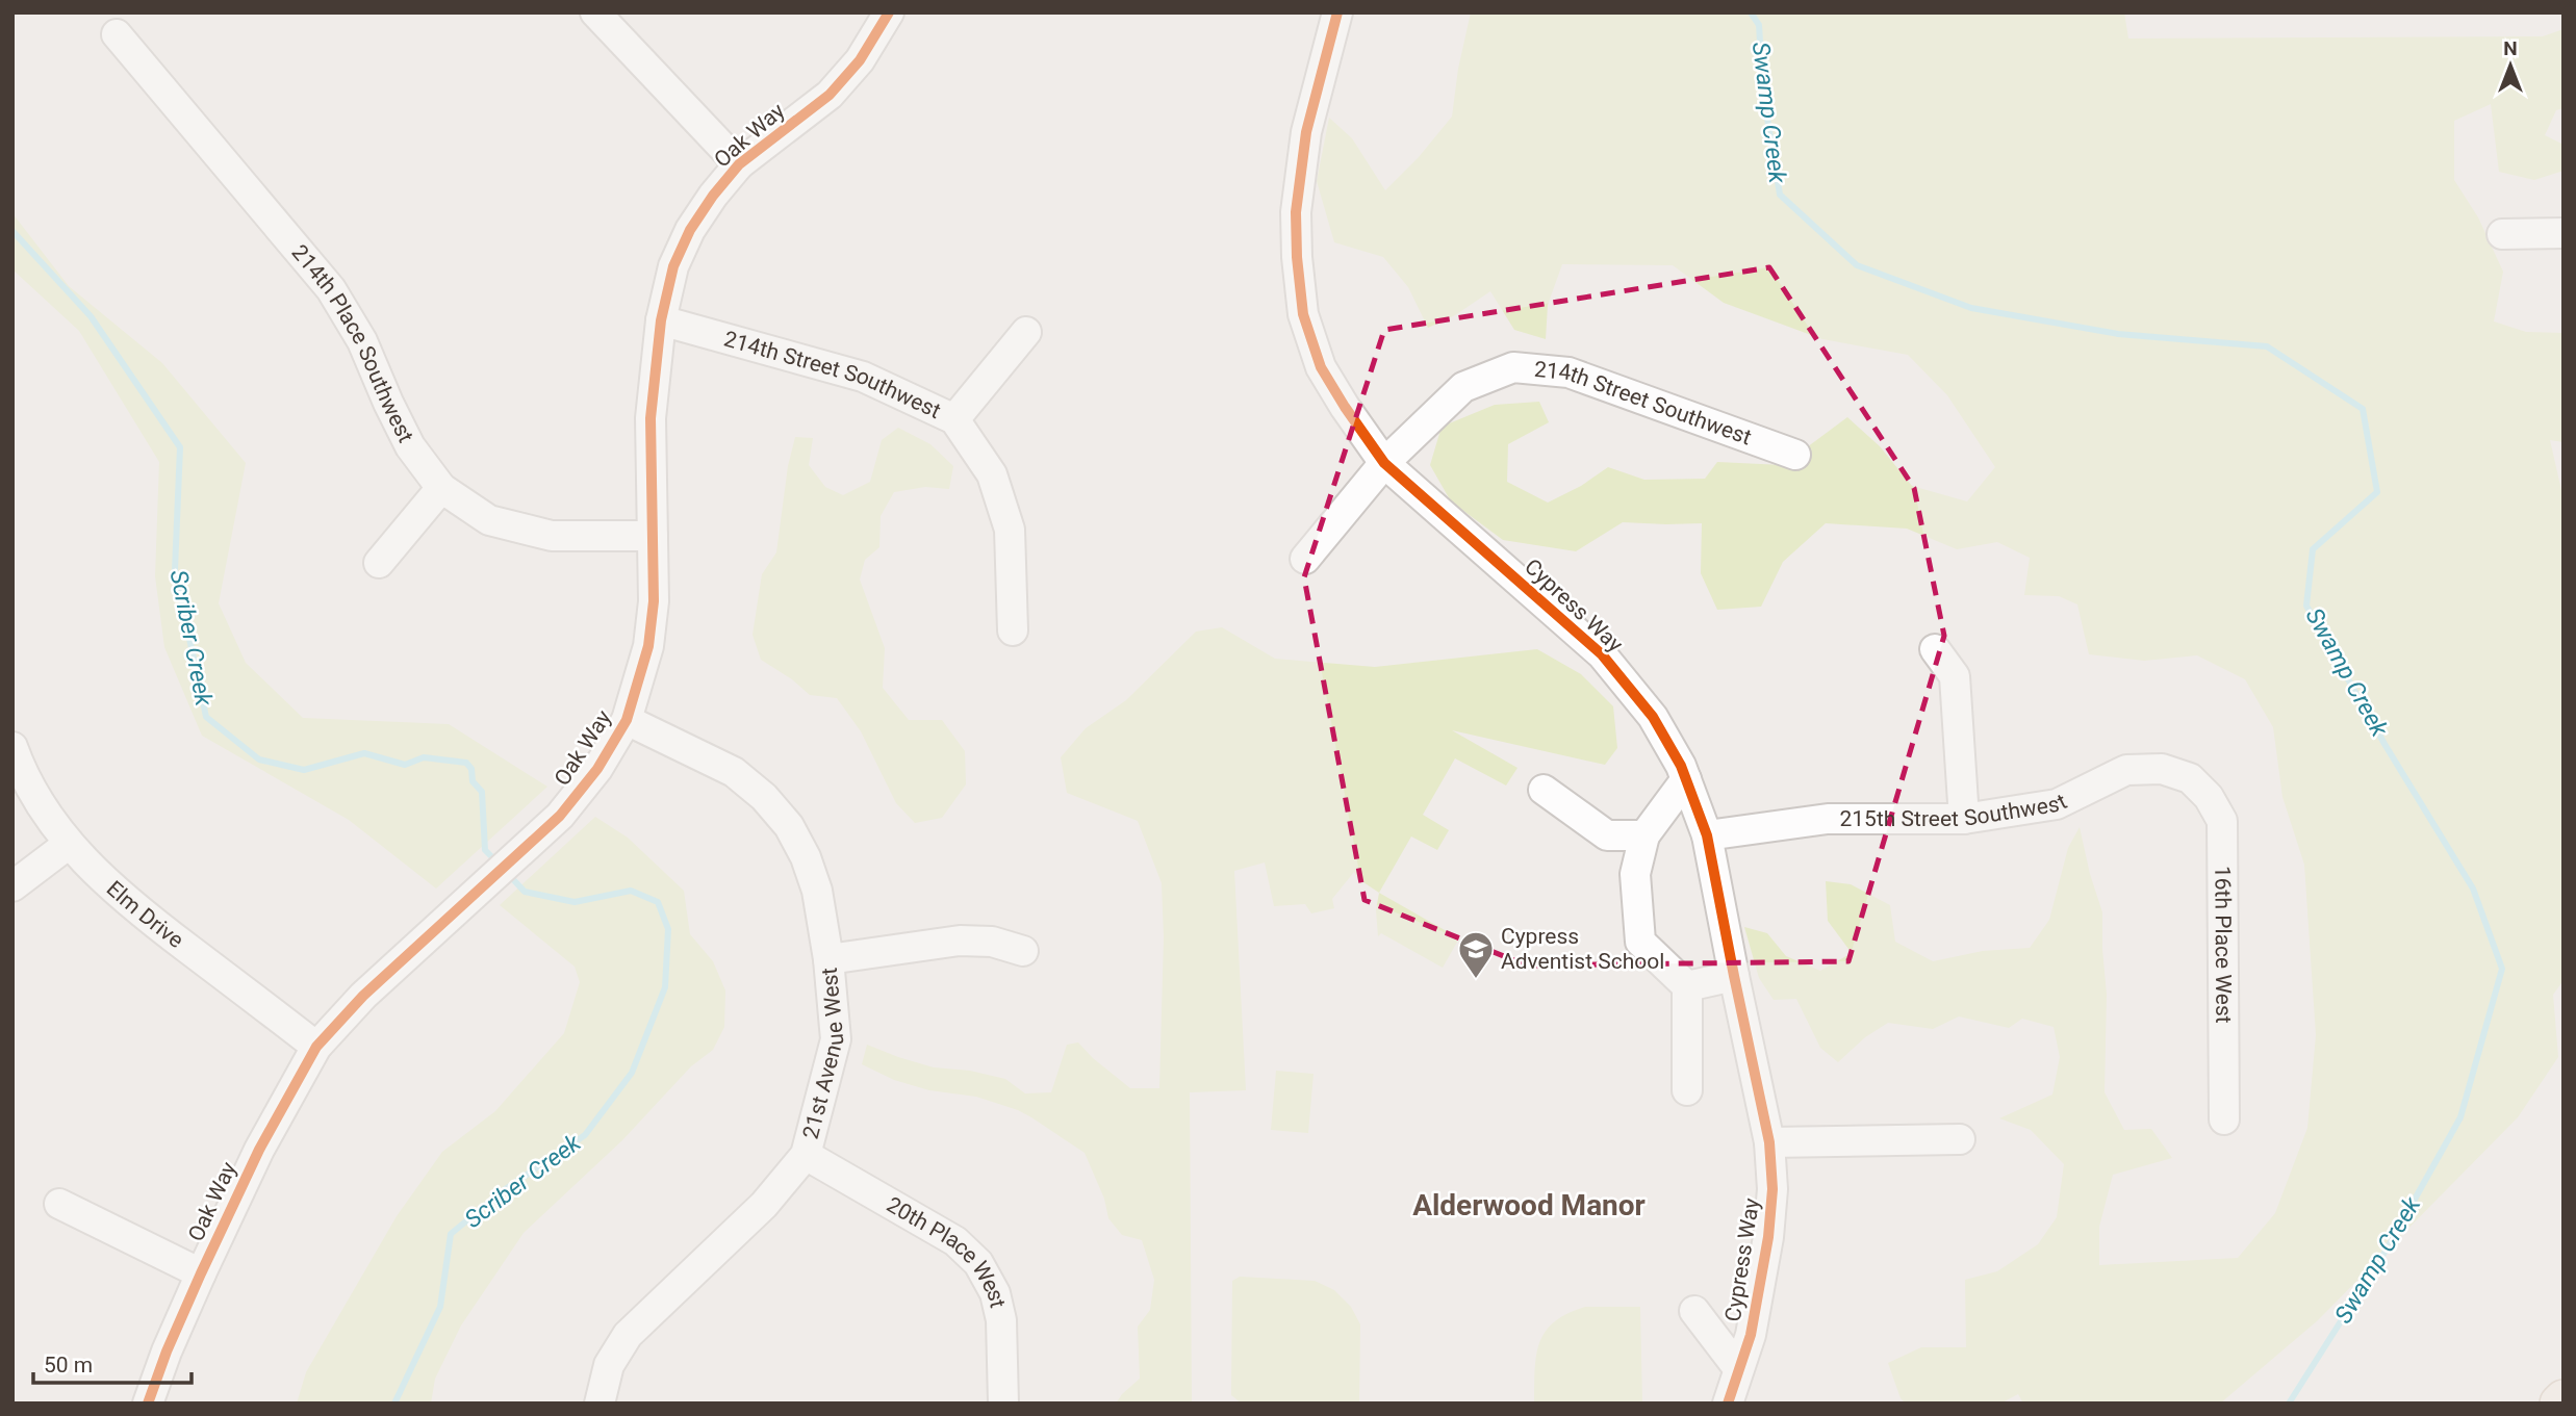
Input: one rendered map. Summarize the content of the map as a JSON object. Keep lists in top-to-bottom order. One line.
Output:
{"streets":{"street":["Oak Way","214th Place Southwest","214th Street Southwest","Cypress Way","215th Street Southwest","Elm Drive","16th Place West","21st Avenue West","20th Place West"]},"crossings":[["Oak Way","214th Place Southwest"],["Oak Way","214th Street Southwest"],["Oak Way","Elm Drive"],["Oak Way","21st Avenue West"],["214th Street Southwest","Cypress Way"],["Cypress Way","215th Street Southwest"],["215th Street Southwest","16th Place West"],["21st Avenue West","20th Place West"]],"districts":["Alderwood Manor"],"water":["Swamp Creek","Scriber Creek"],"places":{"school or university":["Cypress Adventist School"]},"scale_bar":"50 m","north":"top"}
